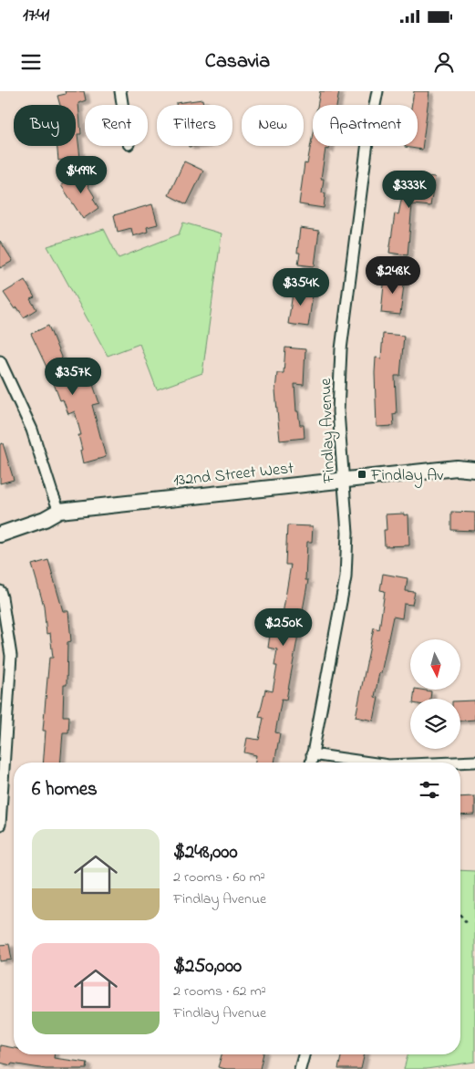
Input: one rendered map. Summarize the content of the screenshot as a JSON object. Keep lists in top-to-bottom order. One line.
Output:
{"streets":{"street":["Findlay Avenue","132nd Street West"]},"crossings":[["Findlay Avenue","132nd Street West"]],"places":{"transit":["Findlay Av"]},"north":"bottom","page":{"status":"17:41","header":"Casavia","chip":["Buy","Rent","Filters","New","Apartment"],"price":["$499K","$333K","$248K","$354K","$357K","$250K"],"heading":"6 homes","list":[{"name":"$248,000","note":"2 rooms · 60 m² · Findlay Avenue"},{"name":"$250,000","note":"2 rooms · 62 m² · Findlay Avenue"}]}}
